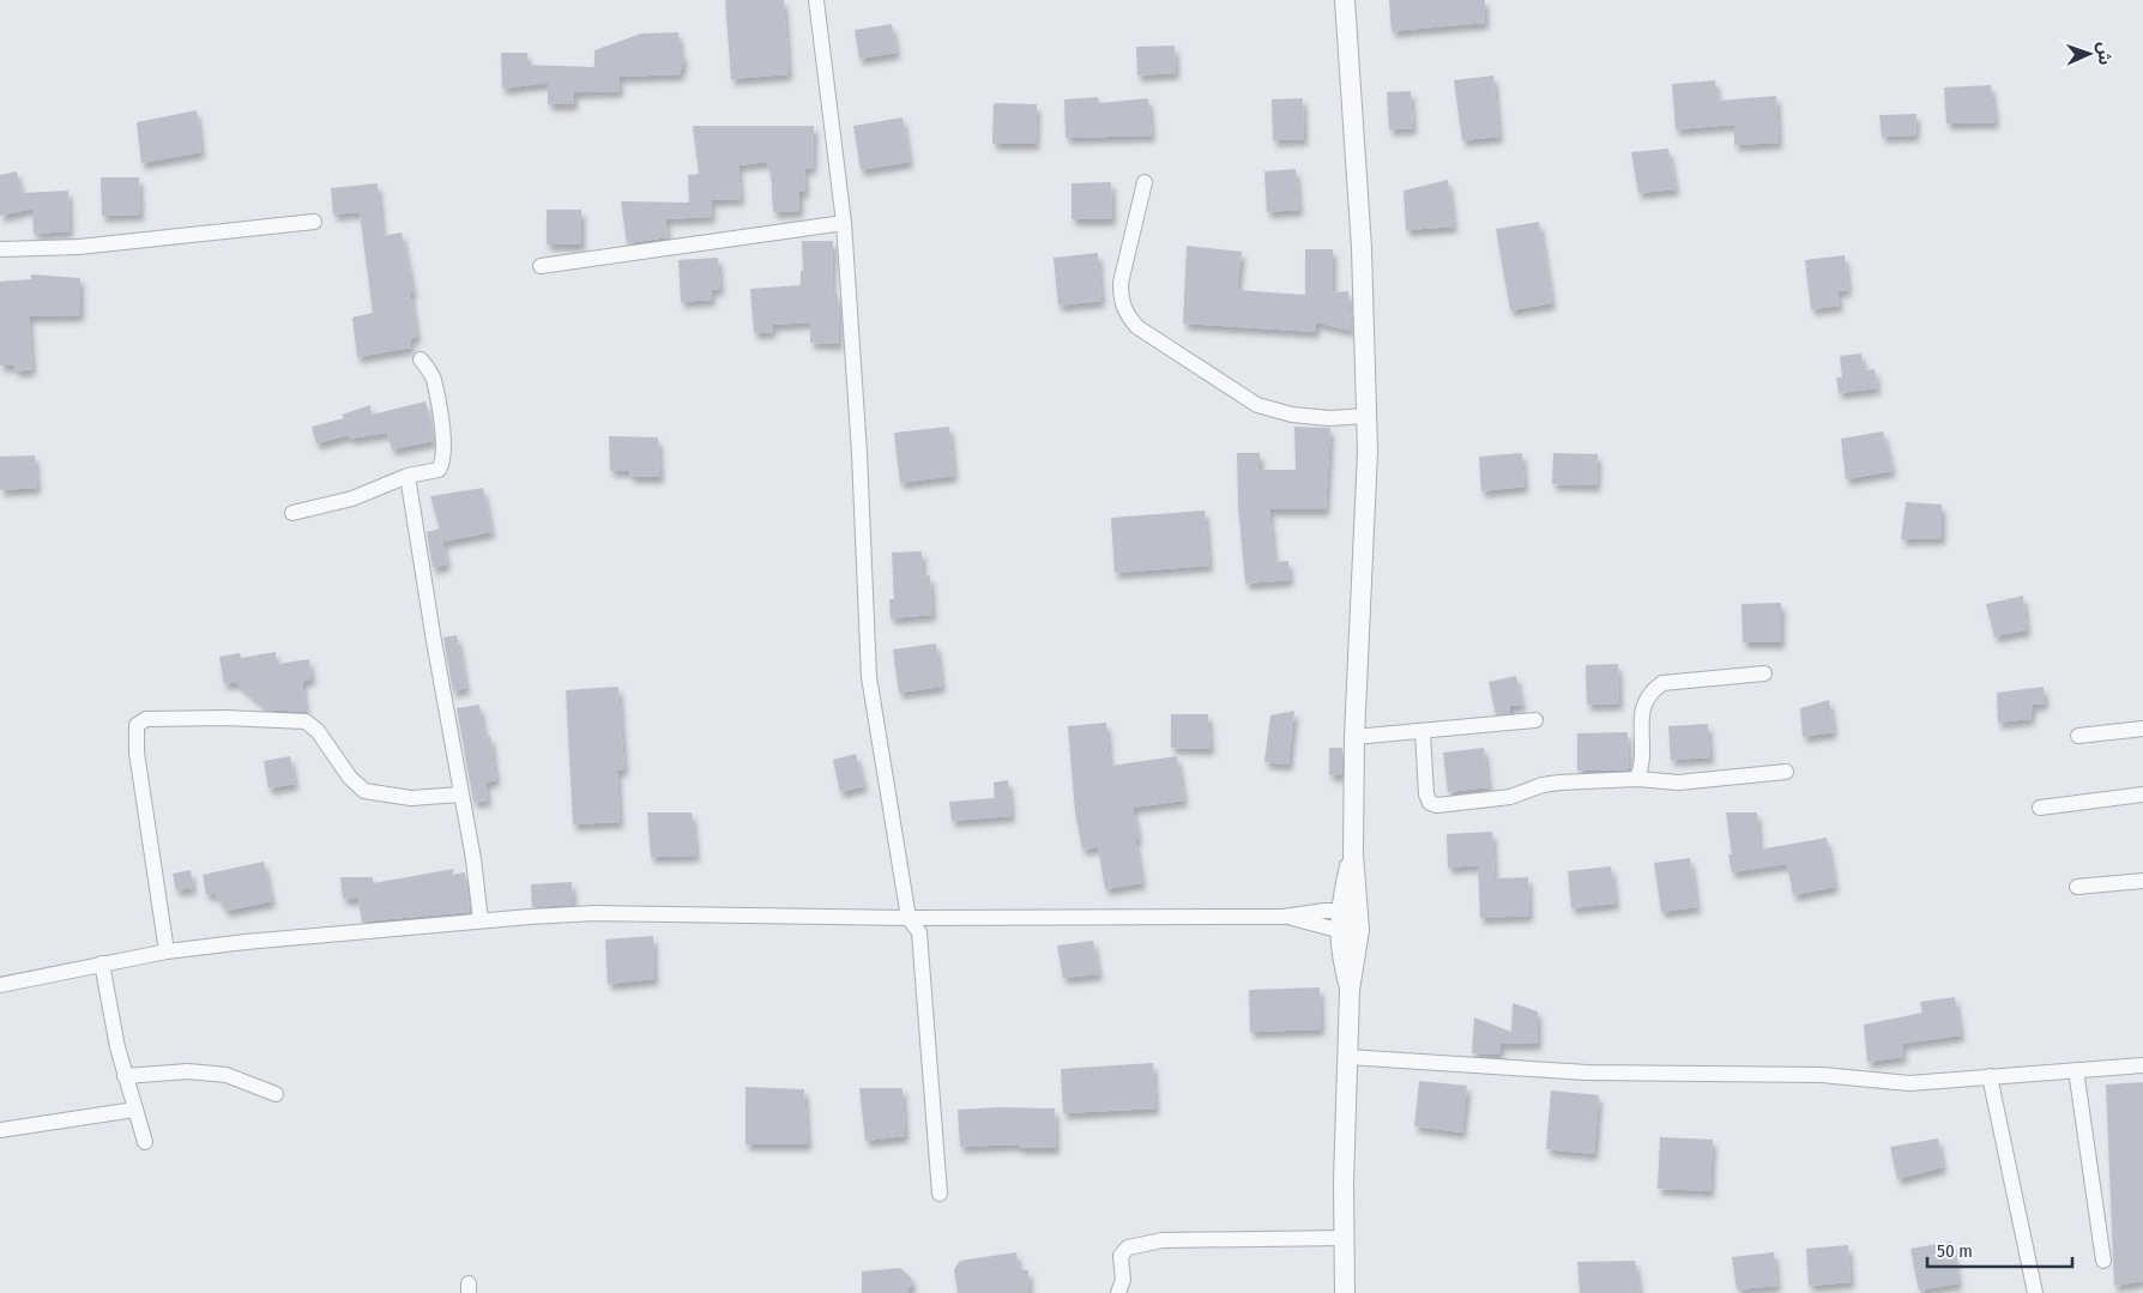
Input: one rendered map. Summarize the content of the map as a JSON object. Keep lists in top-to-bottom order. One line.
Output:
{"scale_bar":"50 m","north":"right"}
